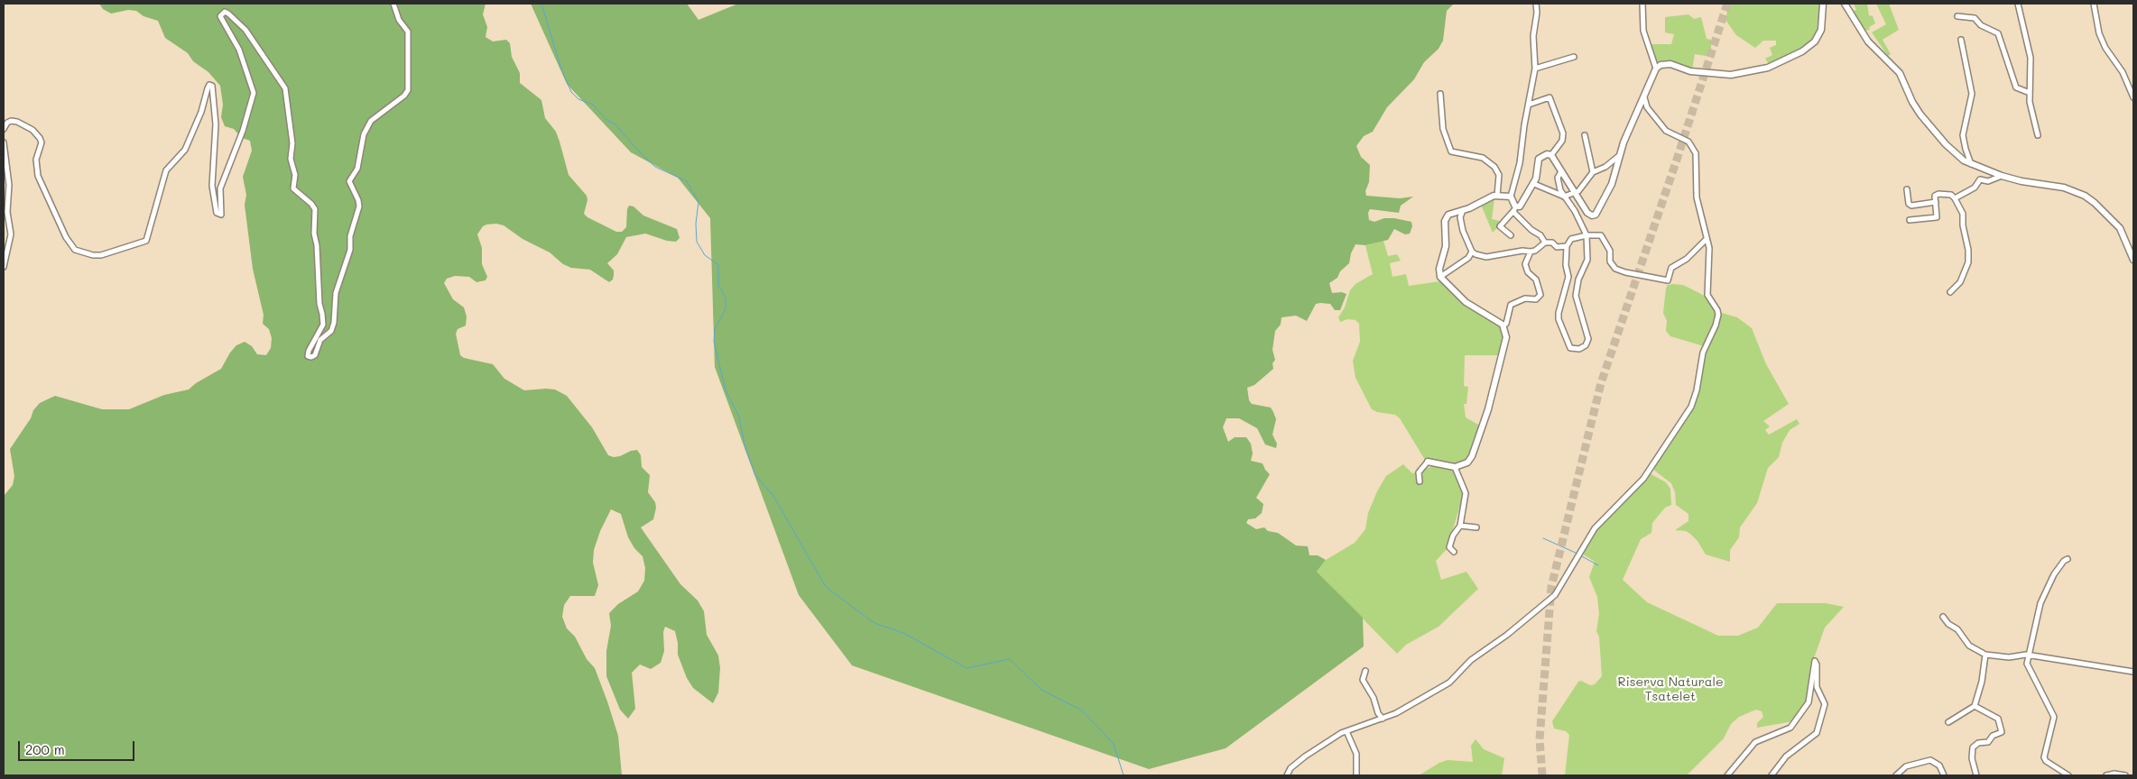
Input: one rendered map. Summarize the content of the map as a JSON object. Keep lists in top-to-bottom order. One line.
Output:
{"parks":["Riserva Naturale Tsatelet"],"scale_bar":"200 m"}
